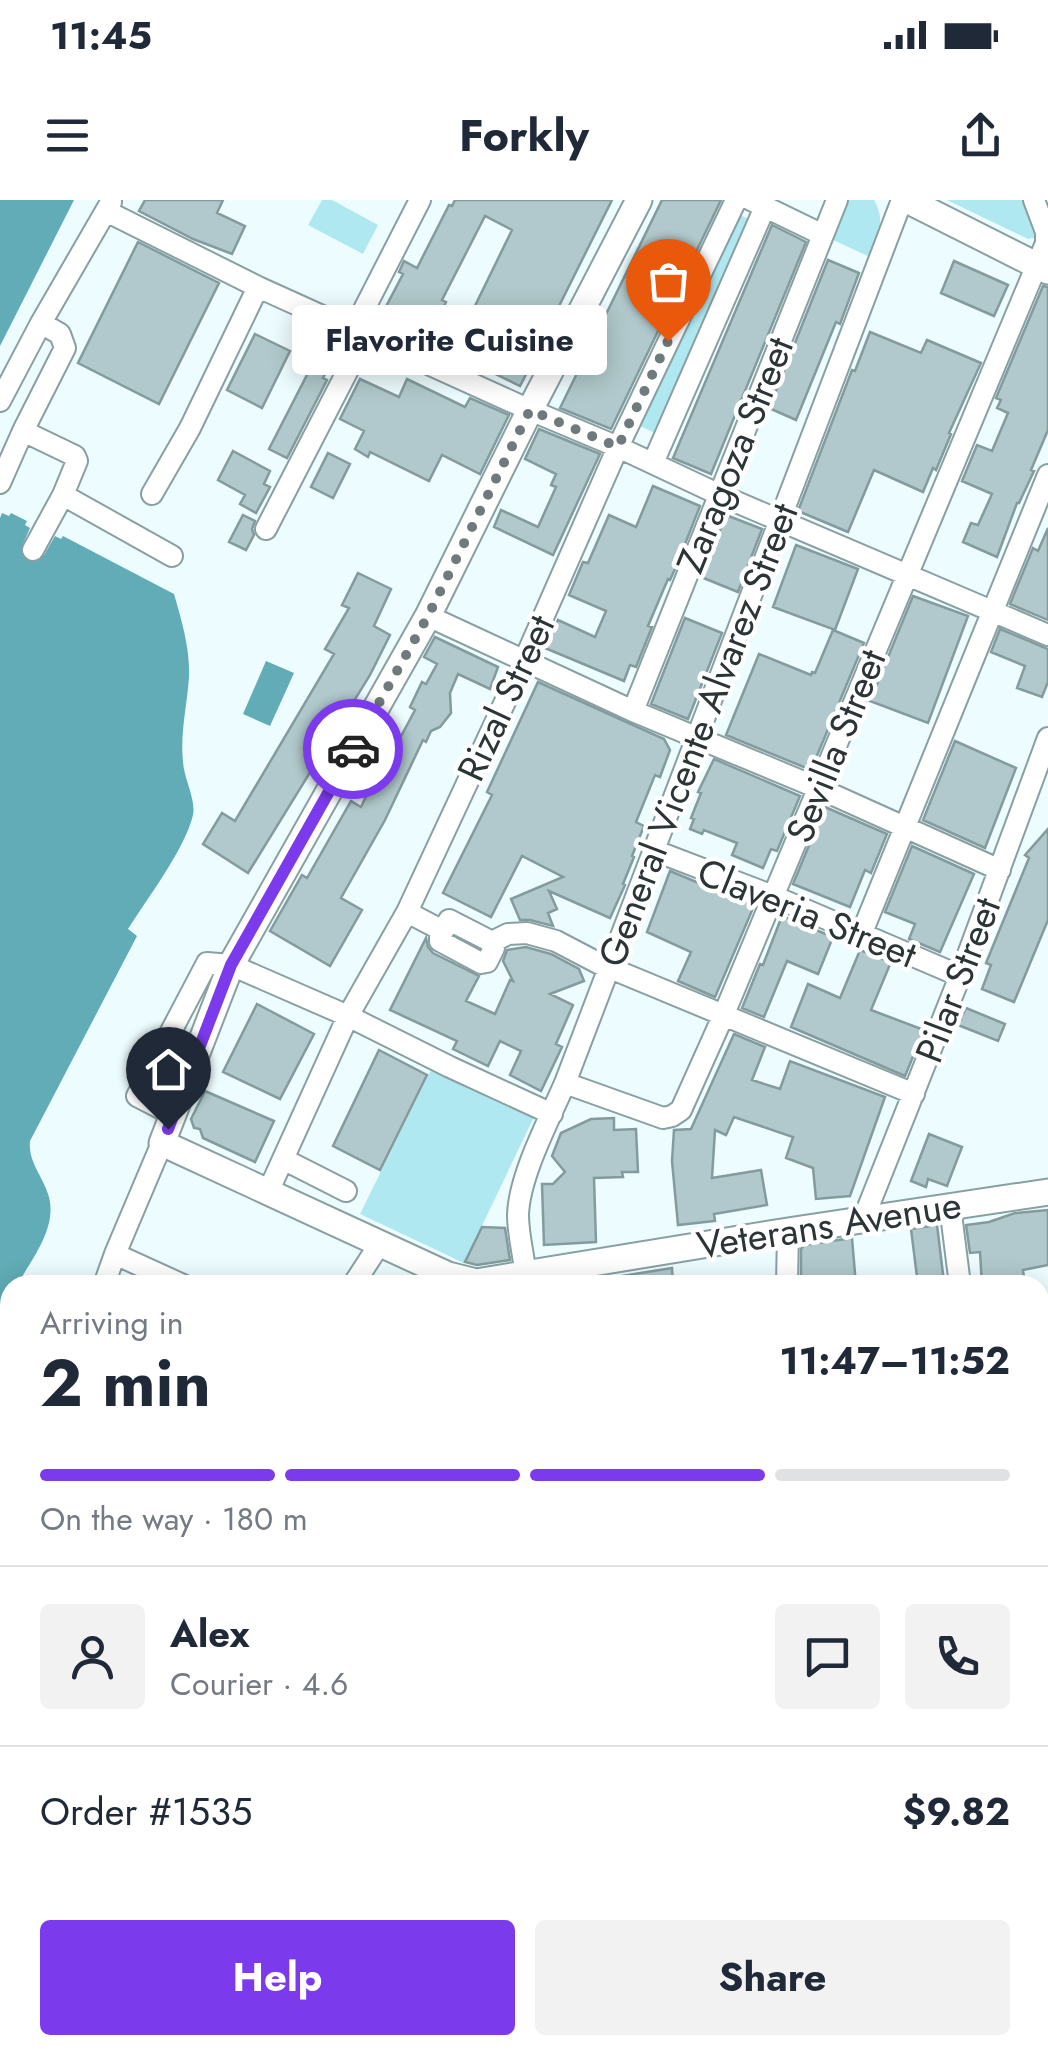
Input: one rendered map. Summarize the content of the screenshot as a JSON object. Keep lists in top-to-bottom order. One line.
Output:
{"streets":{"main road":["Veterans Avenue"],"street":["Zaragoza Street","Rizal Street","General Vicente Alvarez Street","Sevilla Street","Claveria Street","Pilar Street"]},"crossings":[["Rizal Street","Veterans Avenue"],["General Vicente Alvarez Street","Sevilla Street"],["General Vicente Alvarez Street","Claveria Street"],["Sevilla Street","Claveria Street"],["Claveria Street","Pilar Street"],["Pilar Street","Veterans Avenue"]],"places":["Flavorite Cuisine"],"page":{"status":"11:45","header":"Forkly","bubble":"Flavorite Cuisine","heading":["2 min","Arriving in","11:47–11:52"],"panel":["Alex","Courier · 4.6","Order #1535","$9.82"],"bar":"On the way · 180 m","buttons":["Help","Share"]}}
